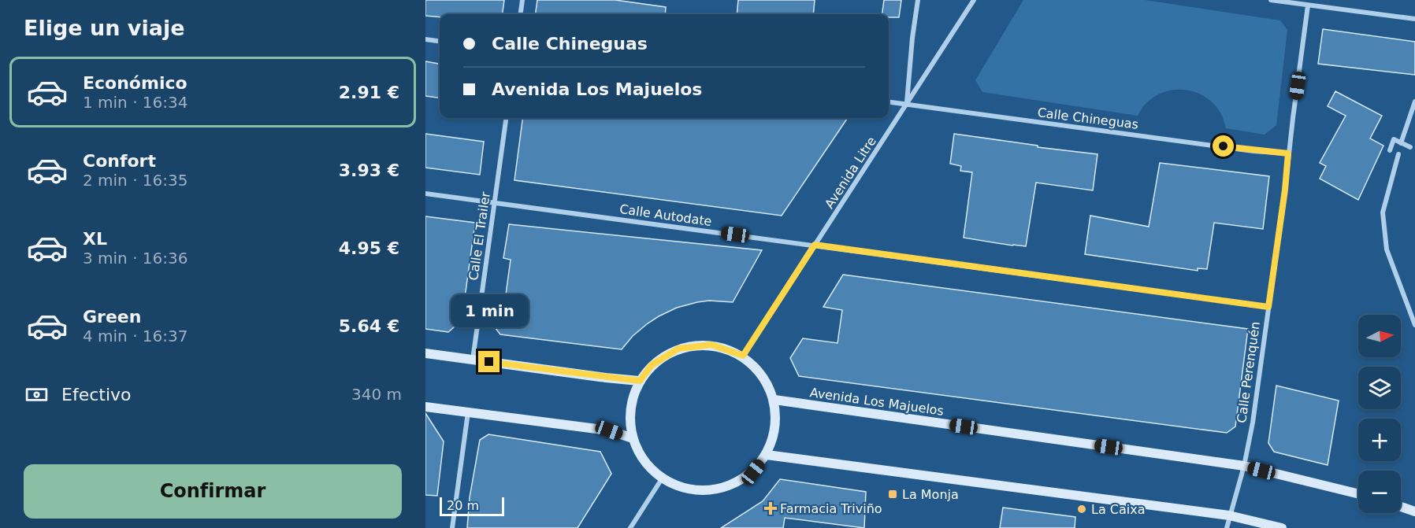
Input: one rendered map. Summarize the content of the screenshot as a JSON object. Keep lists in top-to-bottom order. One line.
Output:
{"streets":{"street":["Calle Chineguas","Avenida Litre","Calle Autodate","Calle El Trailer","Calle Perenquén","Avenida Los Majuelos"]},"crossings":[["Calle Chineguas","Avenida Litre"],["Calle Chineguas","Calle Perenquén"],["Avenida Litre","Calle Autodate"],["Avenida Litre","Avenida Los Majuelos"],["Calle Autodate","Calle El Trailer"],["Calle Autodate","Calle Perenquén"],["Calle Perenquén","Avenida Los Majuelos"]],"places":{"transit":["La Monja"],"health":["Farmacia Triviño"],"other":["La Caixa"]},"scale_bar":"20 m","north":"right","page":{"heading":"Elige un viaje","banner":["Calle Chineguas","Avenida Los Majuelos"],"list":[{"name":"Económico","note":"1 min · 16:34","value":"2.91 €"},{"name":"Confort","note":"2 min · 16:35","value":"3.93 €"},{"name":"XL","note":"3 min · 16:36","value":"4.95 €"},{"name":"Green","note":"4 min · 16:37","value":"5.64 €"}],"bubble":"1 min","map_buttons":["+","−"],"pay":["Efectivo","340 m"],"buttons":"Confirmar","scale":"20 m"}}
